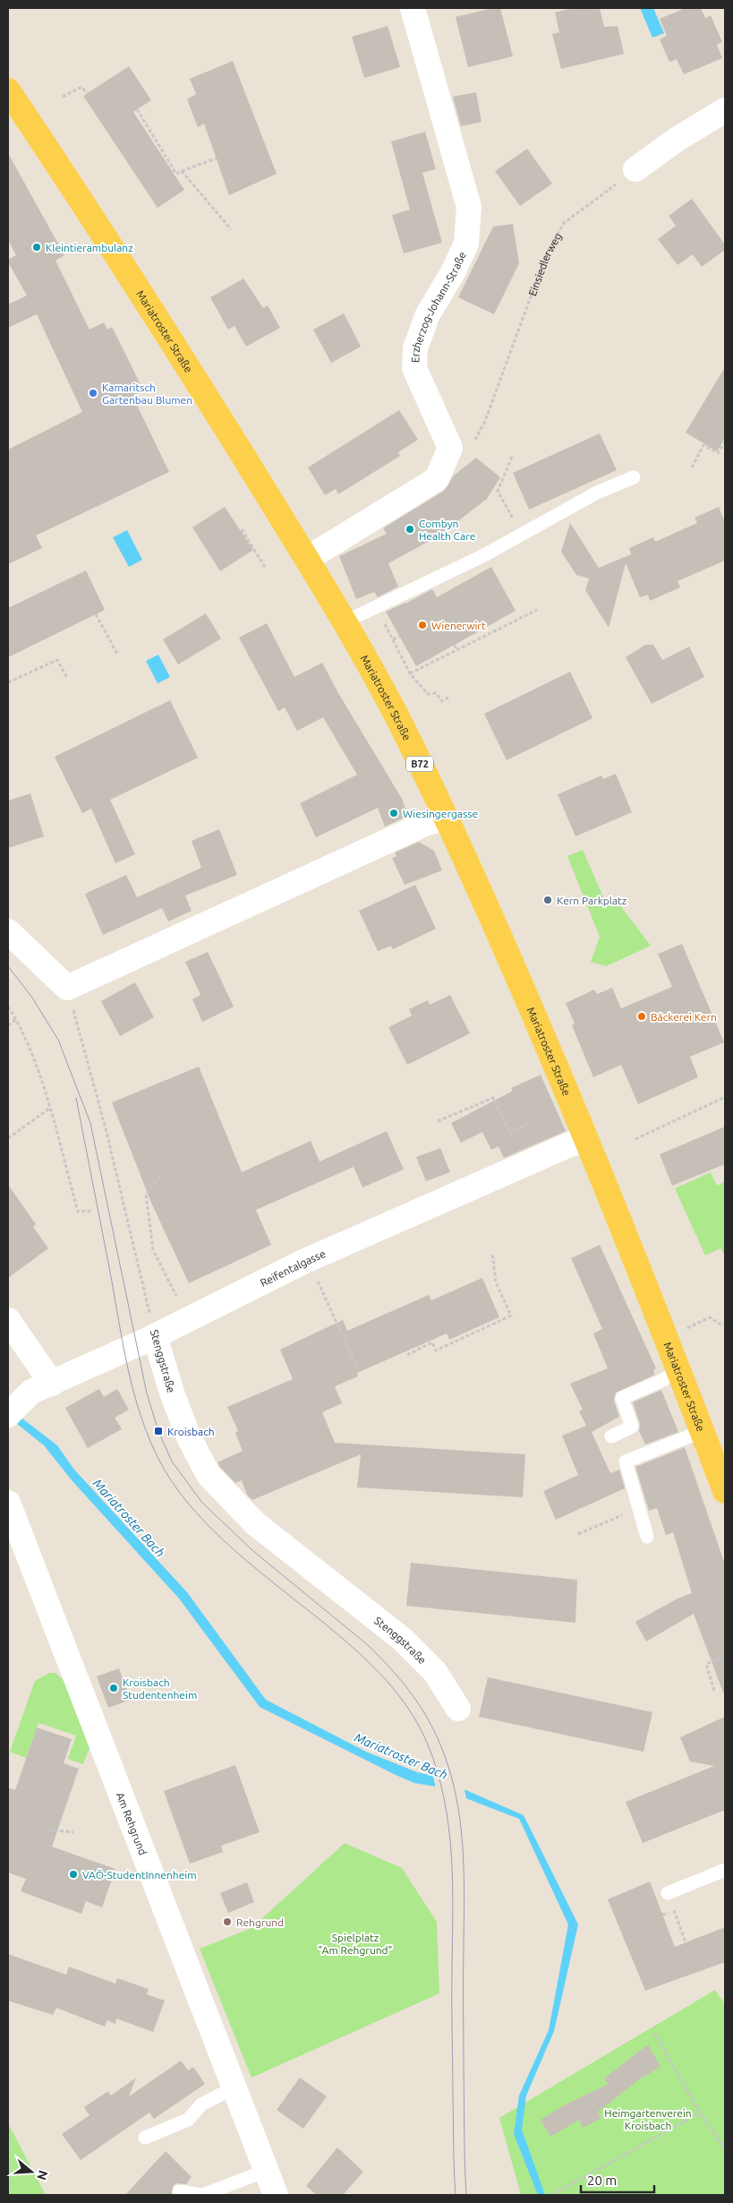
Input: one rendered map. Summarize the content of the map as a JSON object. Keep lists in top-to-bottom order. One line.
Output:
{"streets":{"main road":["Mariatroster Straße","B72"],"street":["Erzherzog-Johann-Straße","Reifentalgasse","Stenggstraße","Am Rehgrund"],"path":["Einsiedlerweg"]},"crossings":[["Erzherzog-Johann-Straße","Mariatroster Straße"],["Mariatroster Straße","Reifentalgasse"],["Reifentalgasse","Stenggstraße"]],"water":["Mariatroster Bach"],"parks":["Spielplatz \"Am Rehgrund\"","Heimgartenverein Kroisbach"],"places":{"other":["Kleintierambulanz","Kamaritsch Gartenbau Blumen","Combyn Health Care","Wienerwirt","Wiesingergasse","Kern Parkplatz","Bäckerei Kern","Kroisbach Studentenheim","VAÖ-StudentInnenheim","Rehgrund"],"transit":["Kroisbach"]},"scale_bar":"20 m","north":"right"}
